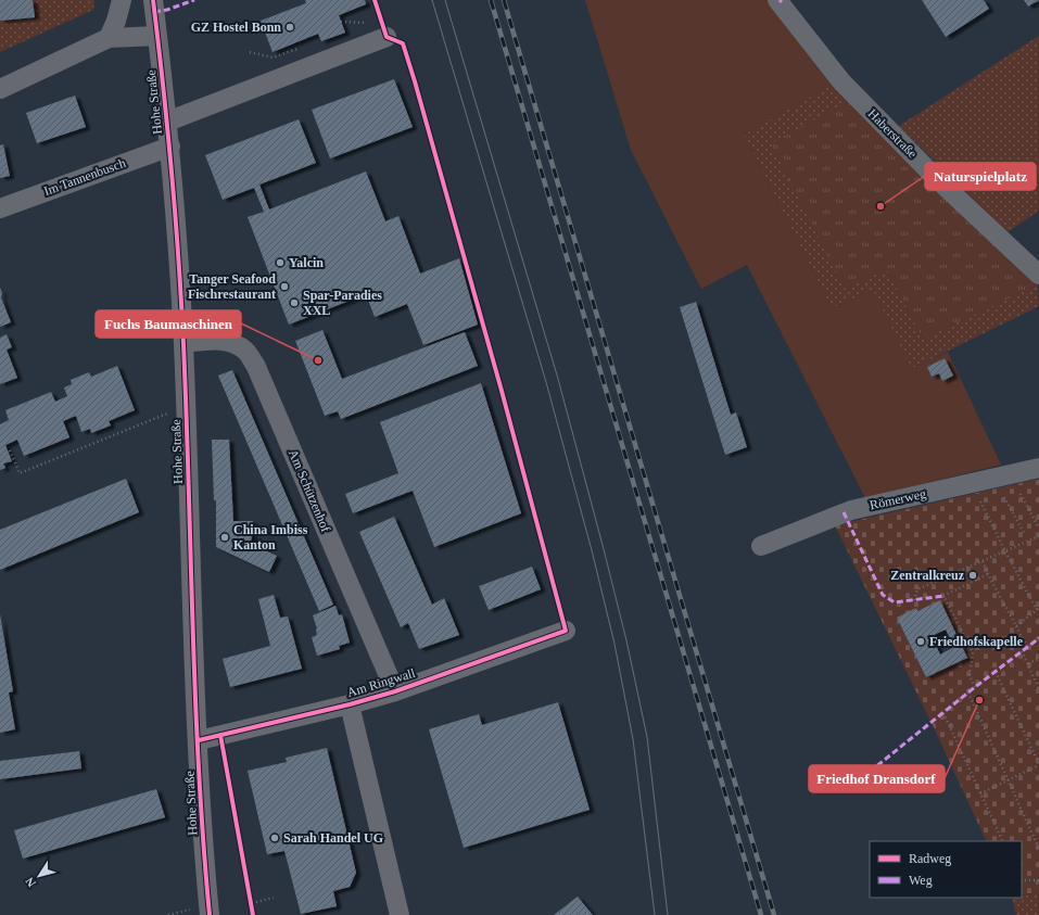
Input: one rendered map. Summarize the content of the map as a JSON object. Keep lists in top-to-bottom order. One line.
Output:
{"streets":{"street":["Hohe Straße","Haberstraße","Im Tannenbusch","Am Schützenhof","Römerweg","Am Ringwall"]},"crossings":[["Hohe Straße","Im Tannenbusch"],["Hohe Straße","Am Schützenhof"],["Hohe Straße","Am Ringwall"],["Am Schützenhof","Am Ringwall"]],"places":["GZ Hostel Bonn","Naturspielplatz","Yalcin","Tanger Seafood Fischrestaurant","Spar-Paradies XXL","Fuchs Baumaschinen","China Imbiss Kanton","Zentralkreuz","Friedhofskapelle","Friedhof Dransdorf","Sarah Handel UG"],"legend":["Radweg","Weg"],"north":"bottom left"}
